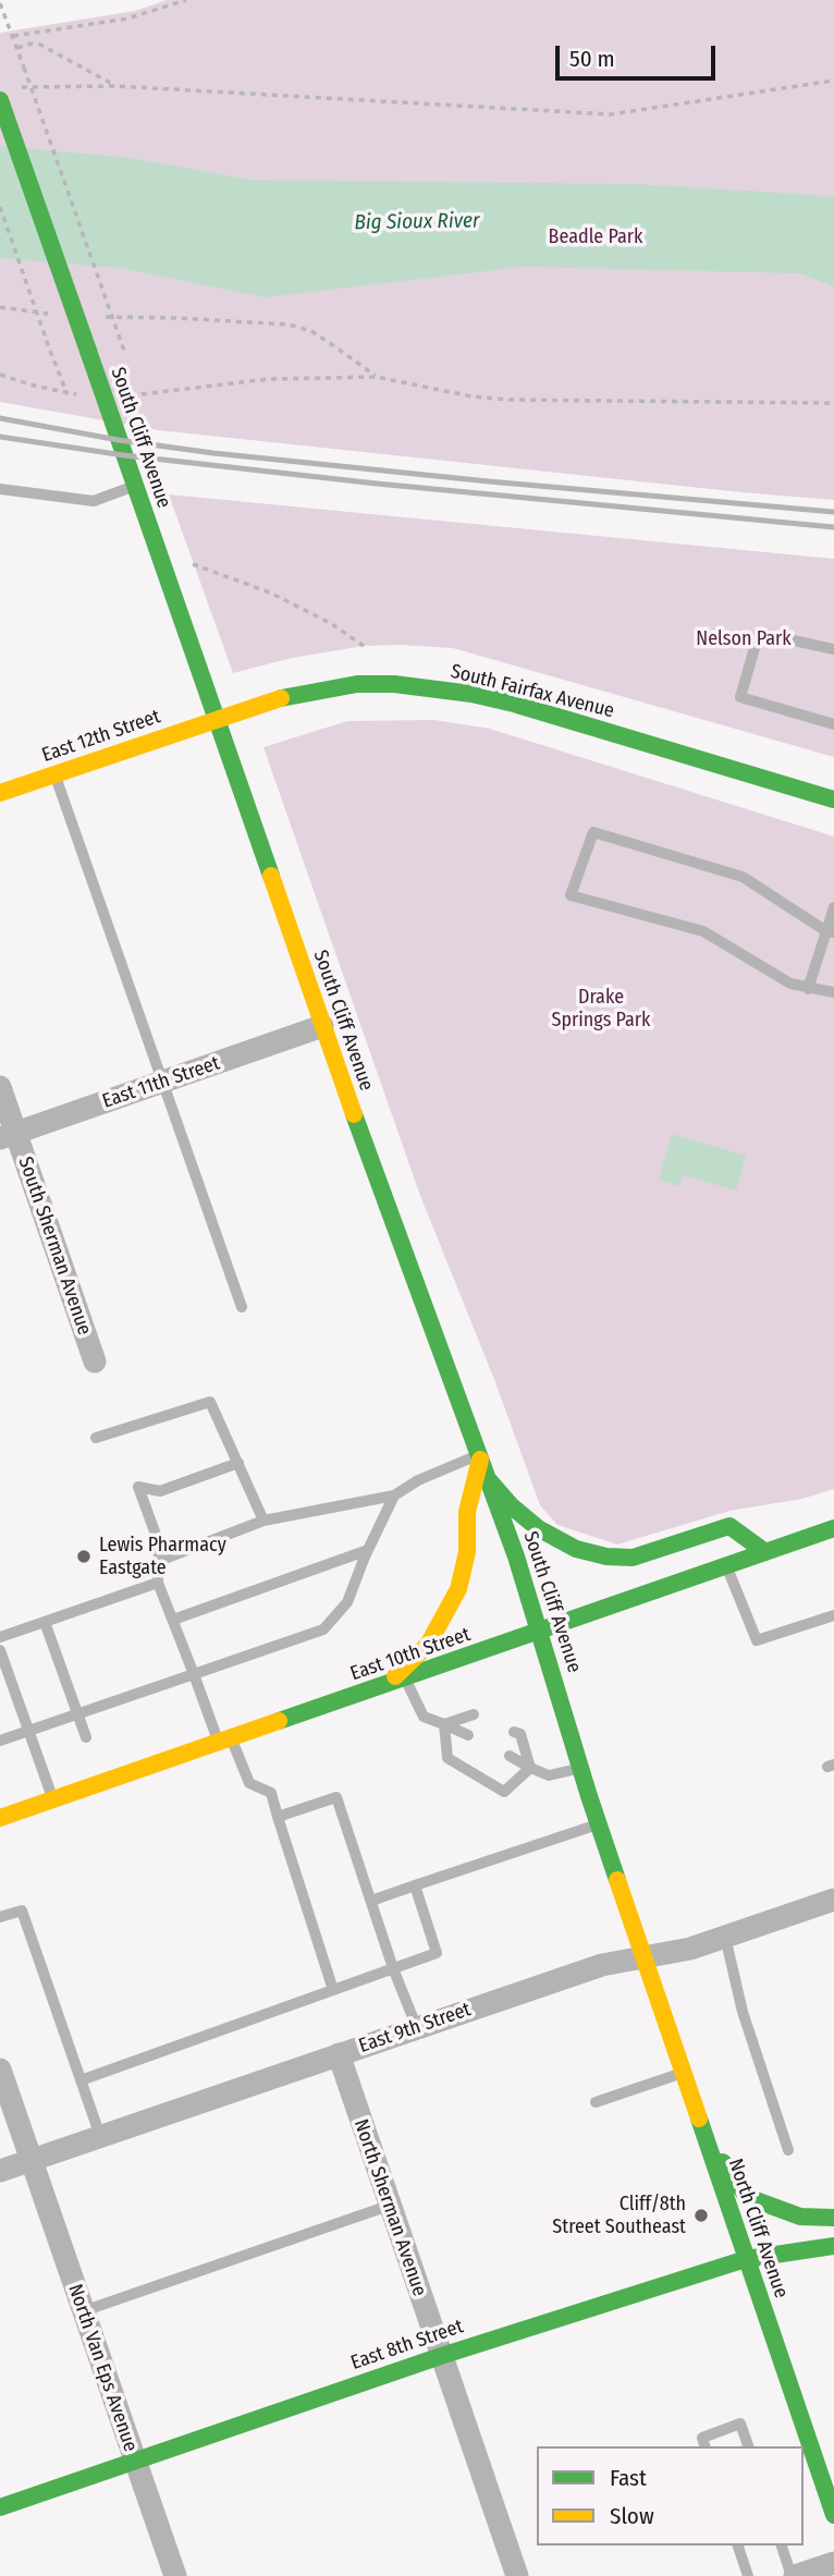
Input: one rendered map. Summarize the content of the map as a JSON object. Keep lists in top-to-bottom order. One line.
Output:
{"streets":{"main road":["South Cliff Avenue","South Fairfax Avenue","East 12th Street","East 10th Street","North Cliff Avenue","East 8th Street"],"street":["East 11th Street","South Sherman Avenue","East 9th Street","North Sherman Avenue","North Van Eps Avenue"]},"crossings":[["South Cliff Avenue","South Fairfax Avenue"],["South Cliff Avenue","East 12th Street"],["South Cliff Avenue","East 11th Street"],["South Cliff Avenue","East 10th Street"],["South Cliff Avenue","East 9th Street"],["South Cliff Avenue","North Cliff Avenue"],["South Fairfax Avenue","East 12th Street"],["East 11th Street","South Sherman Avenue"],["East 9th Street","North Sherman Avenue"],["East 9th Street","North Cliff Avenue"],["East 9th Street","North Van Eps Avenue"],["North Sherman Avenue","East 8th Street"],["North Cliff Avenue","East 8th Street"],["East 8th Street","North Van Eps Avenue"]],"water":["Big Sioux River"],"parks":["Beadle Park","Nelson Park","Drake Springs Park"],"places":["Lewis Pharmacy Eastgate","Cliff/8th Street Southeast"],"legend":["Fast","Slow"],"scale_bar":"50 m"}
